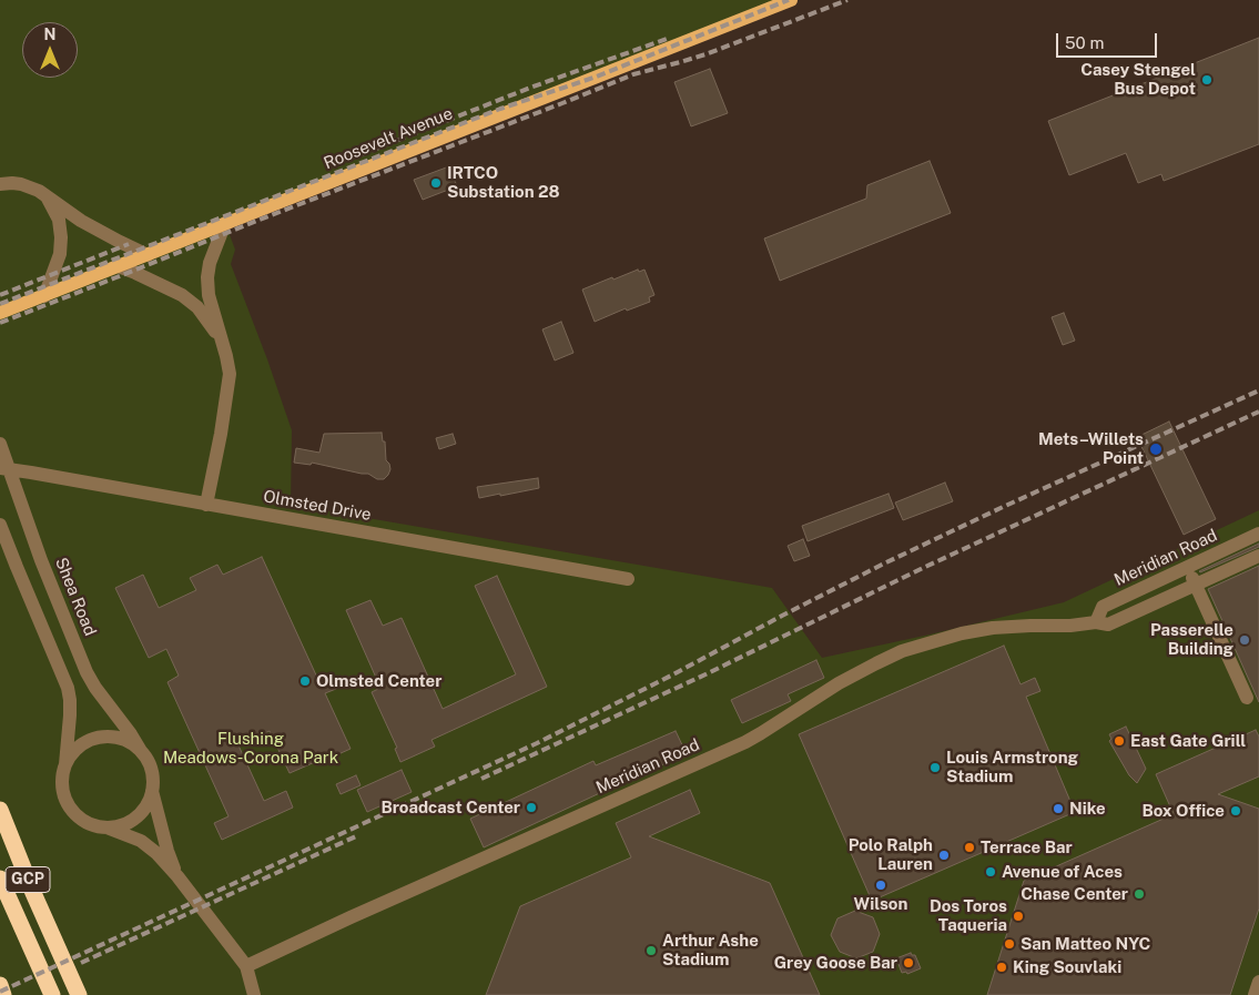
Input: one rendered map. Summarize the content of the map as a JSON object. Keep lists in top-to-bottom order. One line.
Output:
{"streets":{"highway":["GCP"],"main road":["Roosevelt Avenue"],"street":["Olmsted Drive","Meridian Road","Shea Road"]},"crossings":[["Olmsted Drive","Shea Road"]],"parks":["Flushing Meadows-Corona Park"],"places":["Casey Stengel Bus Depot","IRTCO Substation 28","Mets–Willets Point","Passerelle Building","Olmsted Center","East Gate Grill","Louis Armstrong Stadium","Broadcast Center","Nike","Box Office","Terrace Bar","Polo Ralph Lauren","Avenue of Aces","Wilson","Chase Center","Dos Toros Taqueria","San Matteo NYC","Arthur Ashe Stadium","Grey Goose Bar","King Souvlaki"],"scale_bar":"50 m","north":"top"}
